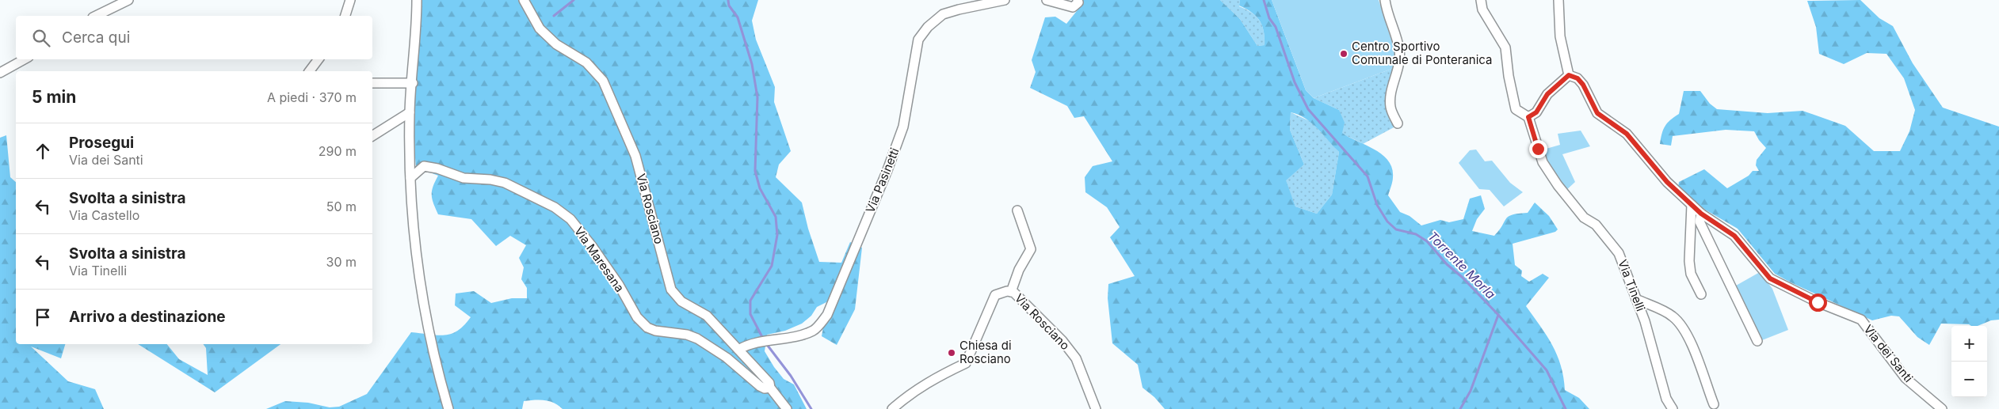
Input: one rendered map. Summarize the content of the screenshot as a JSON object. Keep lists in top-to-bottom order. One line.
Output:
{"streets":{"street":["Via Pasinetti","Via Rosciano","Via Maresana","Via Tinelli","Via dei Santi"]},"crossings":[["Via Pasinetti","Via Rosciano"],["Via Rosciano","Via Maresana"]],"water":["Torrente Morla"],"places":["Centro Sportivo Comunale di Ponteranica","Chiesa di Rosciano"],"page":{"search":"Cerca qui","heading":["5 min","A piedi · 370 m"],"list":[["Prosegui","Via dei Santi","290 m"],["Svolta a sinistra","Via Castello","50 m"],["Svolta a sinistra","Via Tinelli","30 m"],"Arrivo a destinazione"],"map_buttons":["+","−"]}}
